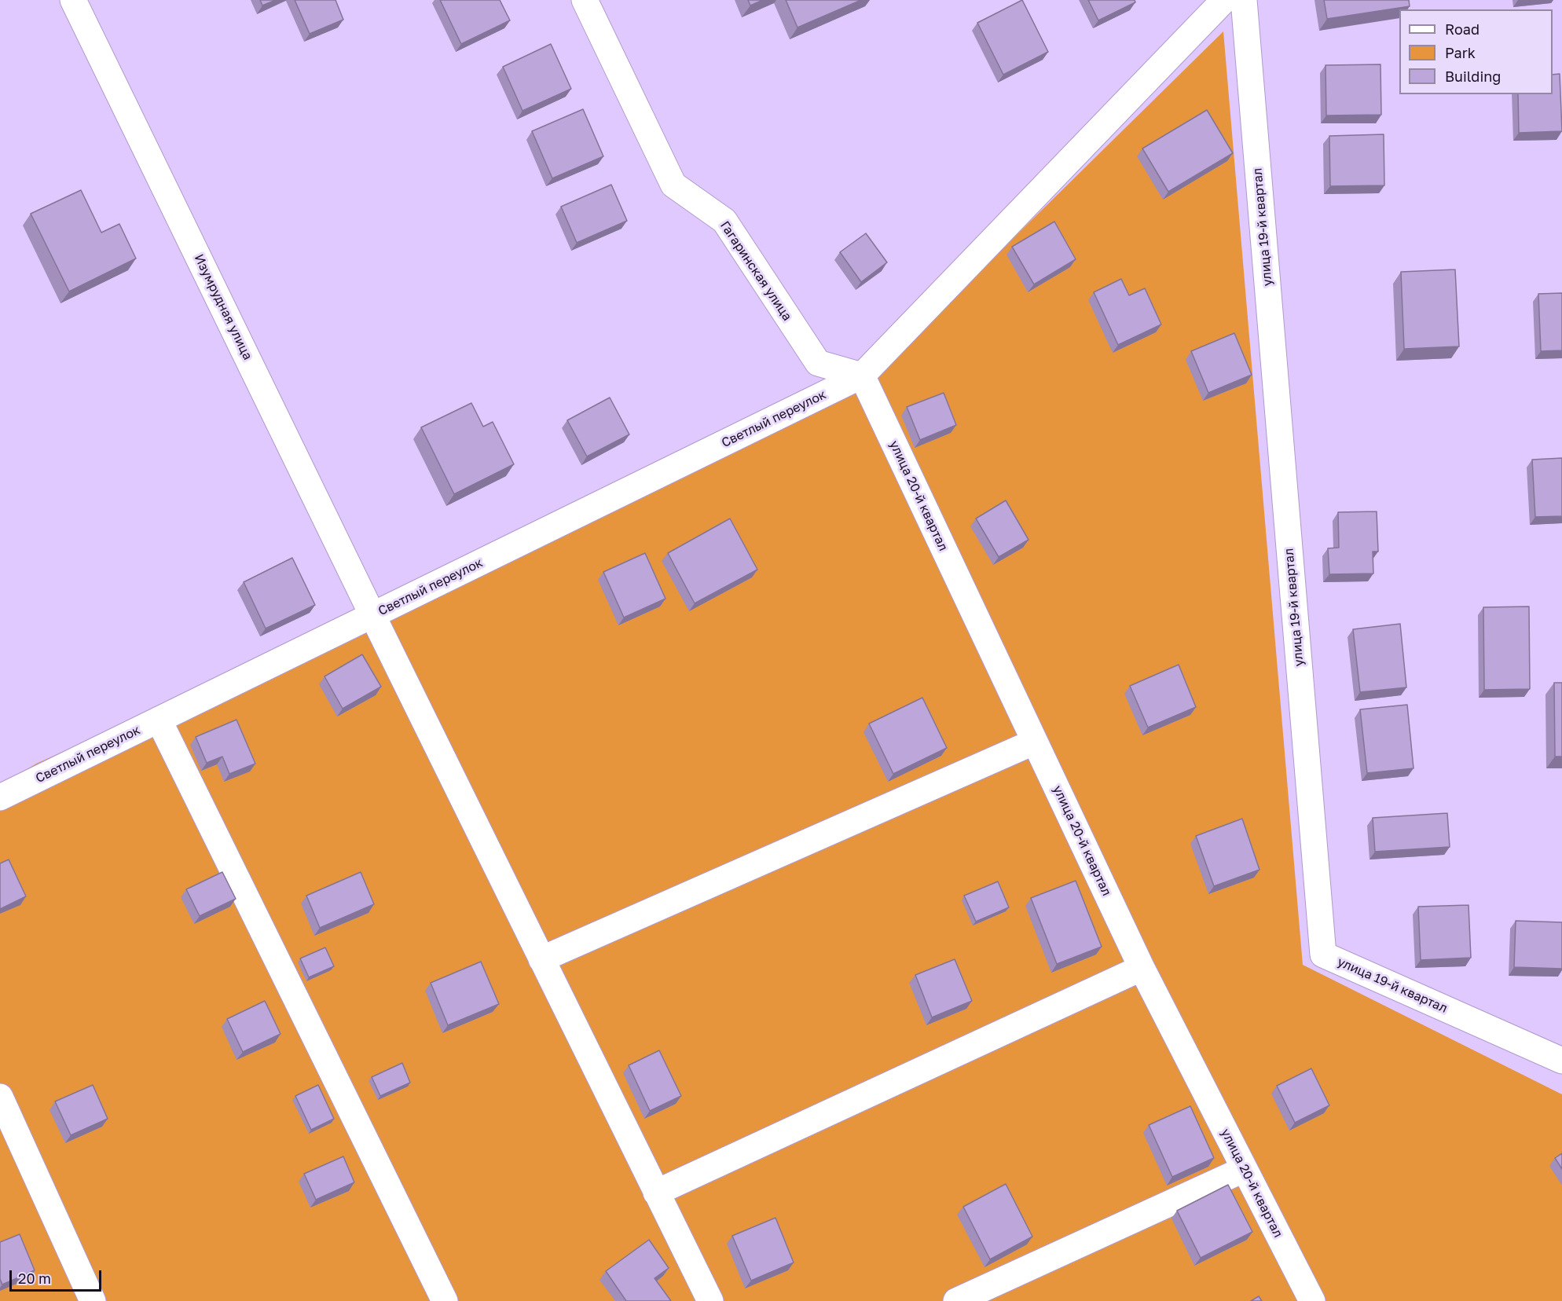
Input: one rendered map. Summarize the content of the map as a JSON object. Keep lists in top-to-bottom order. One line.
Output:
{"streets":{"street":["улица 19-й квартал","Гагаринская улица","Изумрудная улица","Светлый переулок","улица 20-й квартал"]},"crossings":[["Гагаринская улица","Светлый переулок"],["Гагаринская улица","улица 20-й квартал"],["Изумрудная улица","Светлый переулок"],["Светлый переулок","улица 20-й квартал"]],"legend":["Road","Park","Building"],"scale_bar":"20 m"}
